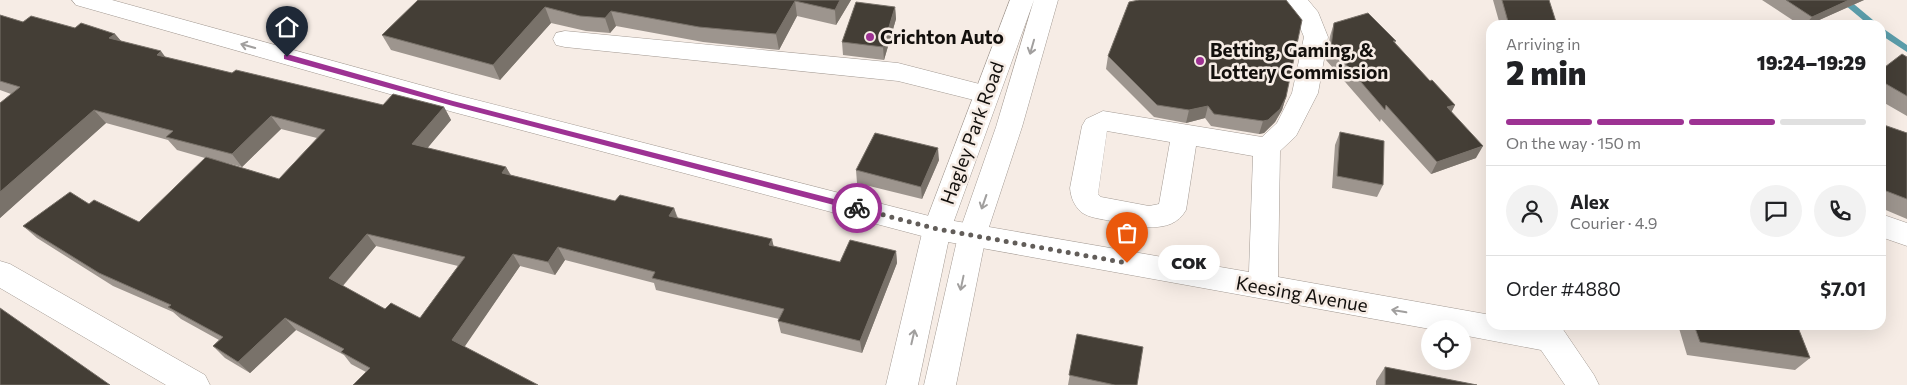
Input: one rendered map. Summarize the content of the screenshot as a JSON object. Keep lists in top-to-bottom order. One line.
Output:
{"streets":{"street":["Hagley Park Road","Keesing Avenue"]},"crossings":[["Hagley Park Road","Keesing Avenue"]],"places":["Crichton Auto","Betting, Gaming, & Lottery Commission","COK"],"page":{"heading":["2 min","Arriving in","19:24–19:29"],"panel":["Alex","Courier · 4.9","Order #4880","$7.01"],"bar":"On the way · 150 m","bubble":"COK"}}
